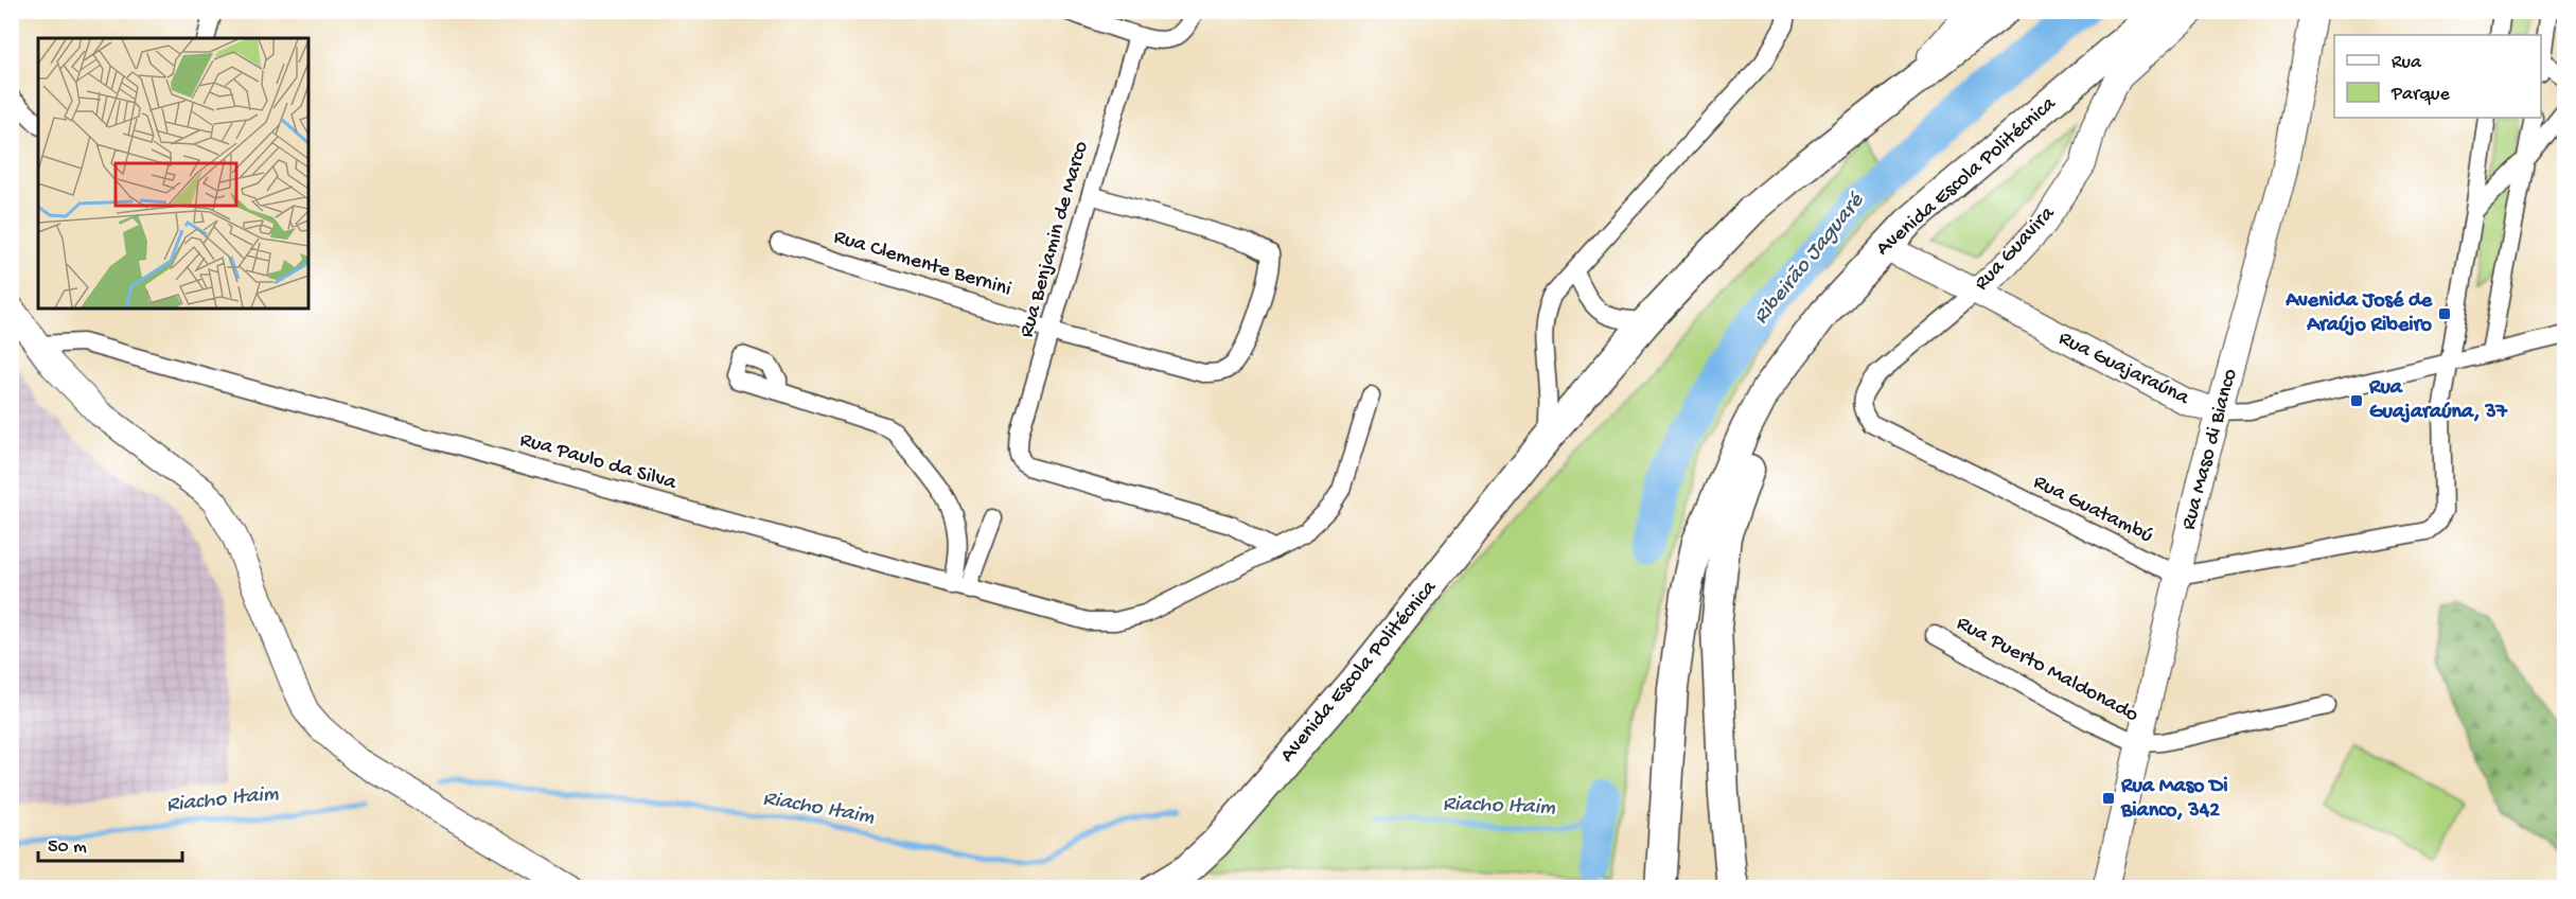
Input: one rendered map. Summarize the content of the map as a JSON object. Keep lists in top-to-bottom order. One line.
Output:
{"streets":{"highway":["Avenida Escola Politécnica"],"main road":["Rua Guavira","Rua Guajaraúna","Rua Maso di Bianco"],"street":["Rua Benjamin de Marco","Rua Clemente Bernini","Rua Paulo da Silva","Rua Guatambú","Rua Puerto Maldonado"]},"crossings":[["Avenida Escola Politécnica","Rua Guajaraúna"],["Rua Benjamin de Marco","Rua Clemente Bernini"],["Rua Benjamin de Marco","Rua Paulo da Silva"],["Rua Guavira","Rua Guajaraúna"],["Rua Guavira","Rua Guatambú"],["Rua Guajaraúna","Rua Maso di Bianco"],["Rua Maso di Bianco","Rua Guatambú"],["Rua Maso di Bianco","Rua Puerto Maldonado"]],"water":["Ribeirão Jaguaré","Riacho Itaim"],"places":{"transit":["Avenida José de Araújo Ribeiro","Rua Guajaraúna, 37","Rua Maso Di Bianco, 342"]},"legend":["Rua","Parque"],"scale_bar":"50 m"}
